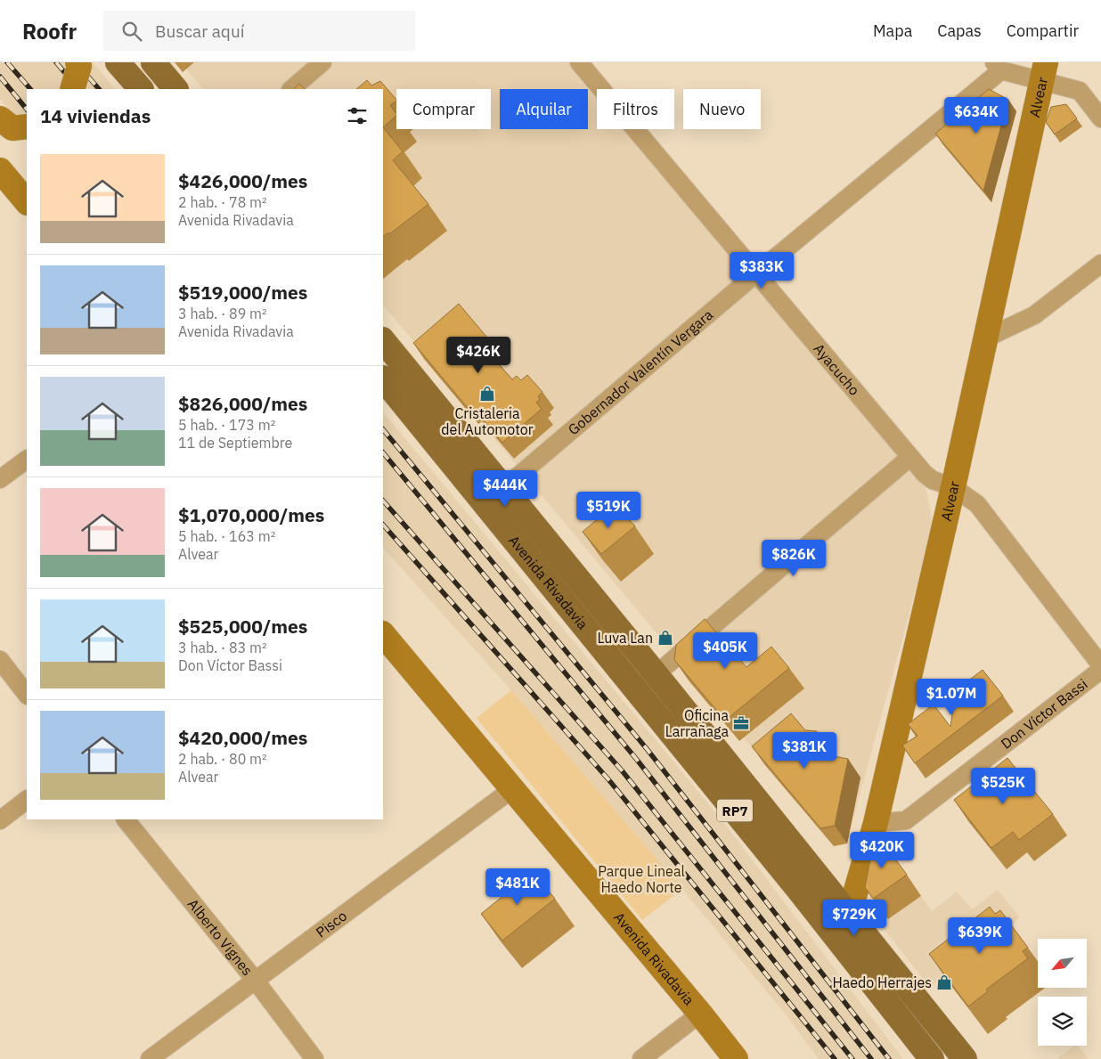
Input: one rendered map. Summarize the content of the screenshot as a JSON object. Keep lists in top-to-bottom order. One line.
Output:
{"streets":{"main road":["Avenida Rivadavia","RP7"],"street":["Alvear","Ayacucho","Gobernador Valentín Vergara","Don Víctor Bassi","Pisco","Alberto Vignes"]},"crossings":[["Alvear","Ayacucho"],["Alvear","Avenida Rivadavia"],["Alvear","Don Víctor Bassi"],["Ayacucho","Gobernador Valentín Vergara"],["Gobernador Valentín Vergara","Avenida Rivadavia"],["Avenida Rivadavia","Pisco"],["Pisco","Alberto Vignes"]],"parks":["Parque Lineal Haedo Norte"],"places":{"shop":["Cristaleria del Automotor","Luva Lan","Haedo Herrajes"],"office":["Oficina Larrañaga"]},"north":"bottom left","page":{"header":"Roofr","search":"Buscar aquí","nav":["Mapa","Capas","Compartir"],"chip":["Comprar","Alquilar","Filtros","Nuevo"],"heading":"14 viviendas","price":["$634K","$383K","$426K","$444K","$519K","$826K","$405K","$1.07M","$381K","$525K","$420K","$481K","$729K","$639K"],"list":[{"name":"$426,000/mes","note":"2 hab. · 78 m² · Avenida Rivadavia"},{"name":"$519,000/mes","note":"3 hab. · 89 m² · Avenida Rivadavia"},{"name":"$826,000/mes","note":"5 hab. · 173 m² · 11 de Septiembre"},{"name":"$1,070,000/mes","note":"5 hab. · 163 m² · Alvear"},{"name":"$525,000/mes","note":"3 hab. · 83 m² · Don Víctor Bassi"},{"name":"$420,000/mes","note":"2 hab. · 80 m² · Alvear"}]}}
